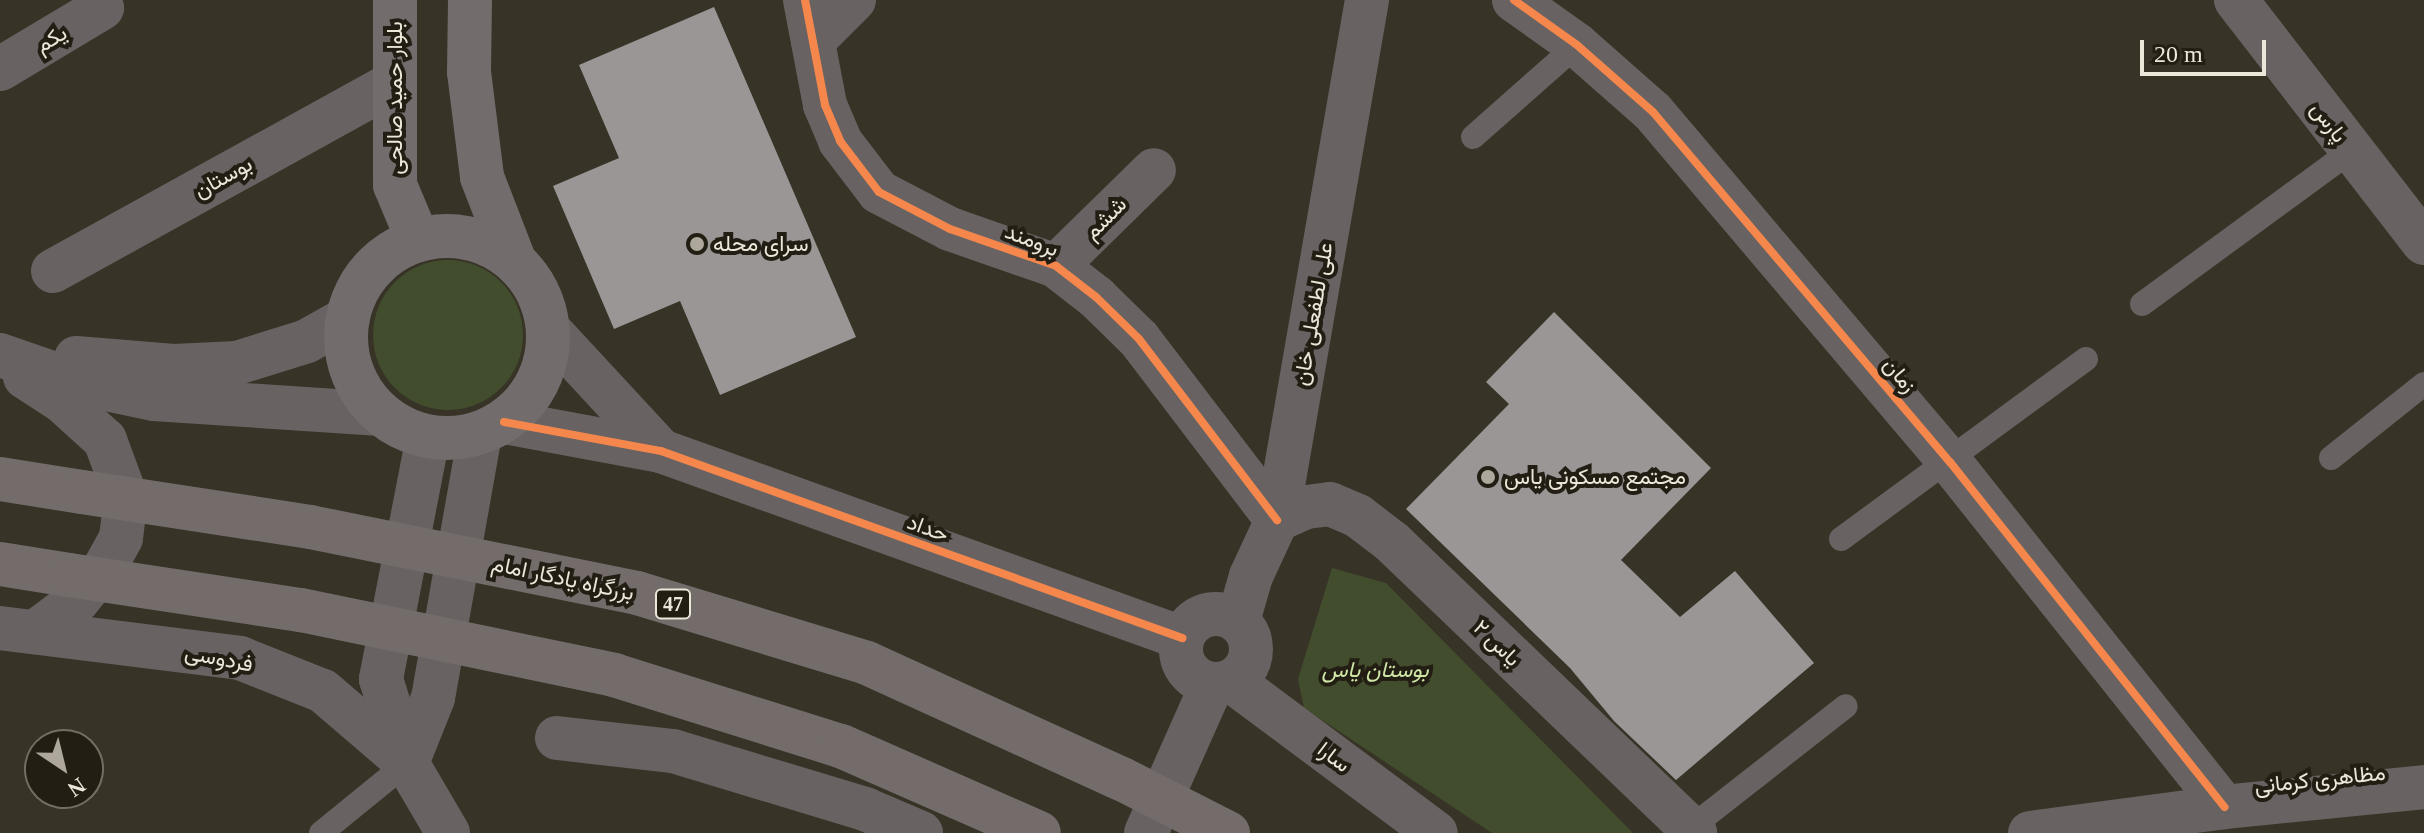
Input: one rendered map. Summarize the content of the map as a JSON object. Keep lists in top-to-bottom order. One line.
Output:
{"streets":{"highway":["بزرگراه یادگار امام","47"],"main road":["بلوار حمید صالحی"],"street":["یکم","پارس","بوستان","ششم","برومند","علی لطفعلی خان","زمان","حداد","یاس ۲","فردوسی","سارا","مظاهری کرمانی"]},"crossings":[["بلوار حمید صالحی","بوستان"],["بلوار حمید صالحی","حداد"],["ششم","برومند"],["برومند","علی لطفعلی خان"],["برومند","یاس ۲"],["علی لطفعلی خان","حداد"],["علی لطفعلی خان","یاس ۲"],["علی لطفعلی خان","سارا"],["زمان","مظاهری کرمانی"],["حداد","سارا"]],"parks":["بوستان یاس"],"places":["سرای محله","مجتمع مسکونی یاس"],"scale_bar":"20 m","north":"bottom right"}
